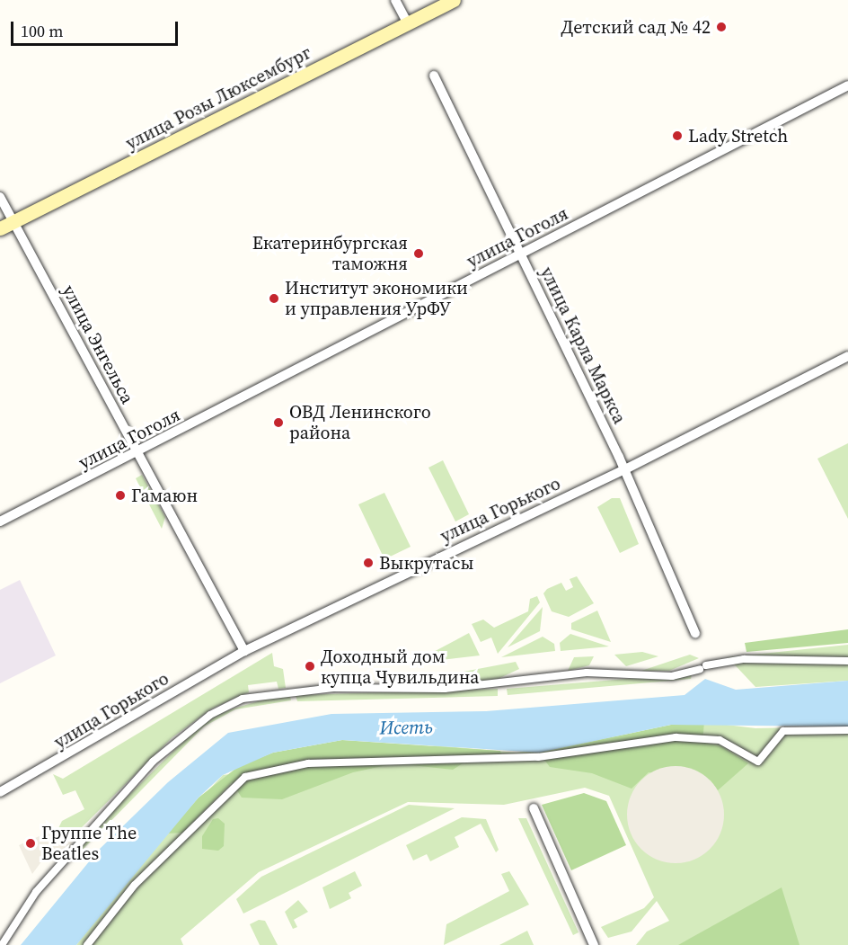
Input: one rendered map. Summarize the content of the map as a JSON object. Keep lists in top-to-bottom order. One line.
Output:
{"streets":{"main road":["улица Розы Люксембург"],"street":["улица Гоголя","улица Энгельса","улица Карла Маркса","улица Горького"]},"crossings":[["улица Розы Люксембург","улица Энгельса"],["улица Гоголя","улица Энгельса"],["улица Гоголя","улица Карла Маркса"],["улица Энгельса","улица Горького"],["улица Карла Маркса","улица Горького"]],"water":["Исеть"],"places":["Детский сад № 42","Lady Stretch","Екатеринбургская таможня","Институт экономики и управления УрФУ","ОВД Ленинского района","Гамаюн","Выкрутасы","Доходный дом купца Чувильдина","Группе The Beatles"],"scale_bar":"100 m"}
